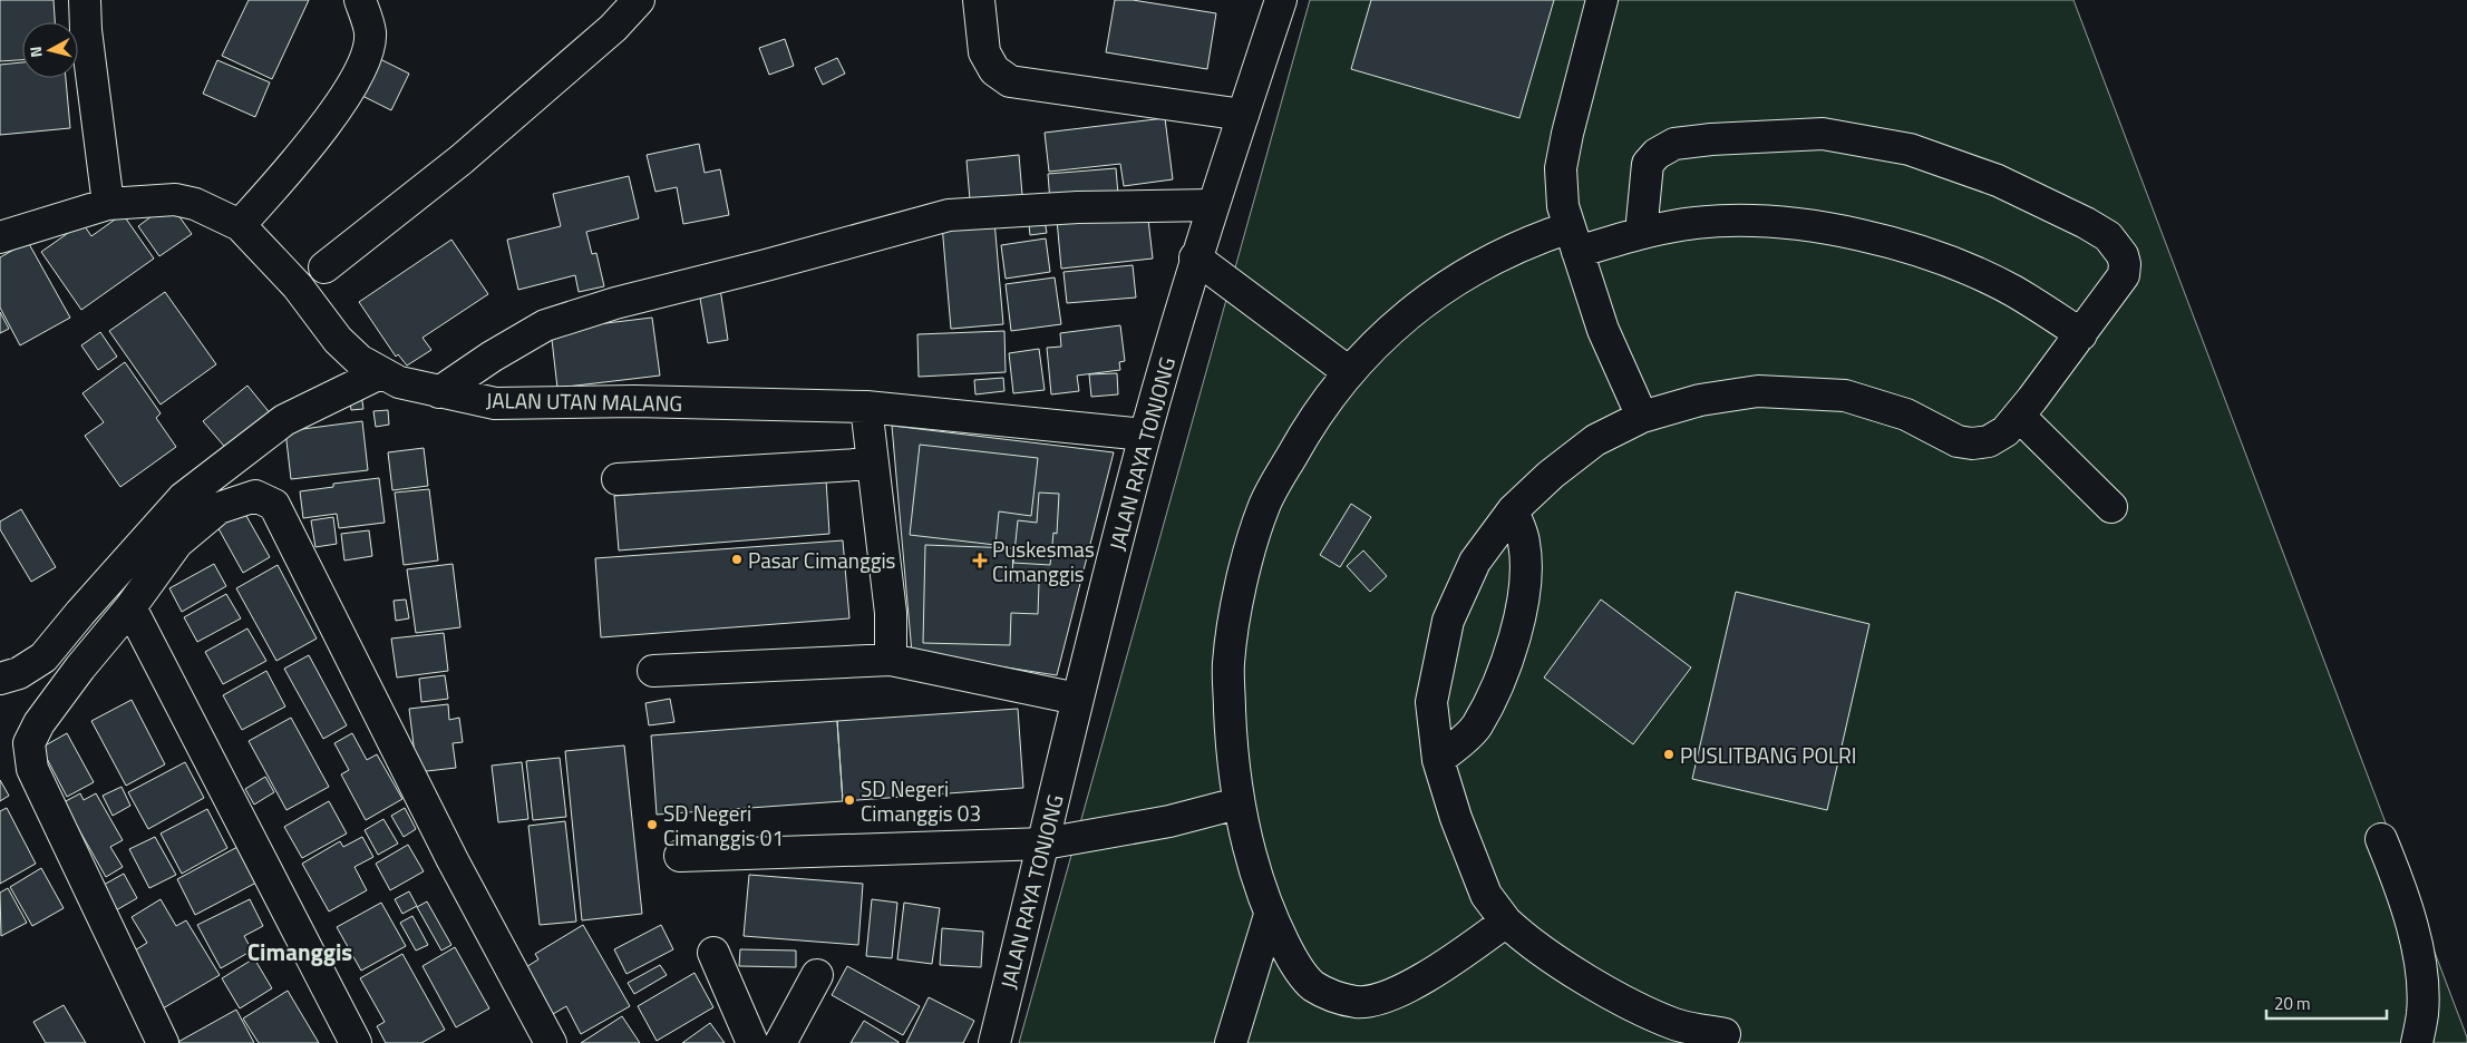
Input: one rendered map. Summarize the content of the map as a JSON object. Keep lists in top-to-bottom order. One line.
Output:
{"streets":{"street":["JALAN UTAN MALANG","JALAN RAYA TONJONG"]},"crossings":[["JALAN UTAN MALANG","JALAN RAYA TONJONG"]],"districts":["Cimanggis"],"places":{"other":["Pasar Cimanggis","PUSLITBANG POLRI","SD Negeri Cimanggis 03","SD Negeri Cimanggis 01"],"health":["Puskesmas Cimanggis"]},"scale_bar":"20 m","north":"left"}
